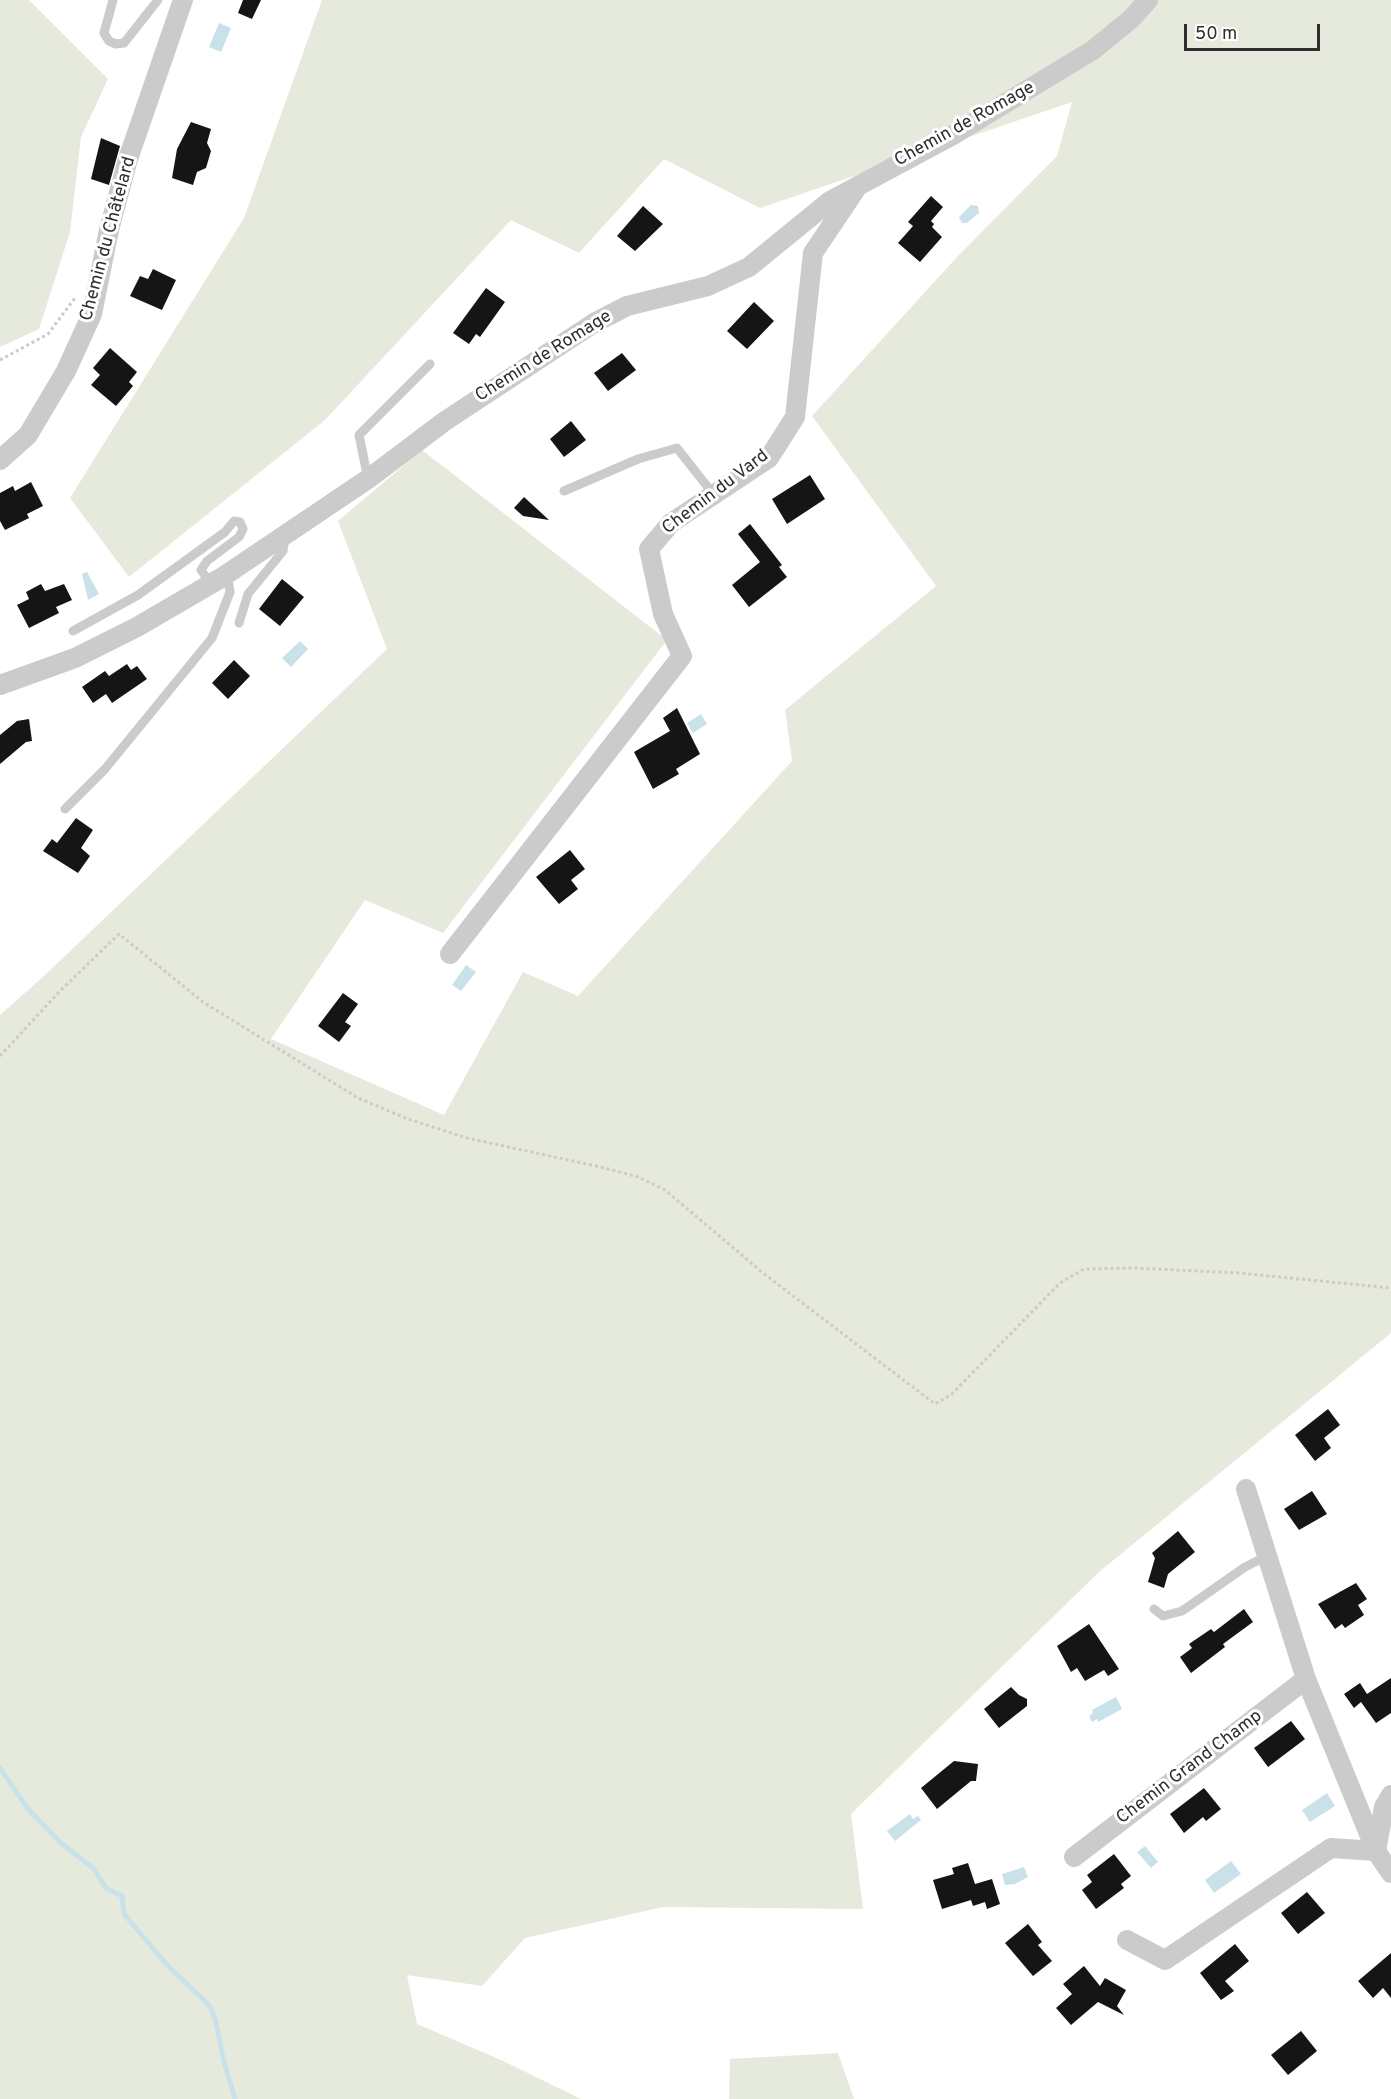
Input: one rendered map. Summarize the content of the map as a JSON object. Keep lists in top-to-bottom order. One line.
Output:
{"streets":{"street":["Chemin de Romage","Chemin du Châtelard","Chemin du Vard","Chemin Grand Champ"]},"crossings":[["Chemin de Romage","Chemin du Vard"]],"scale_bar":"50 m"}
